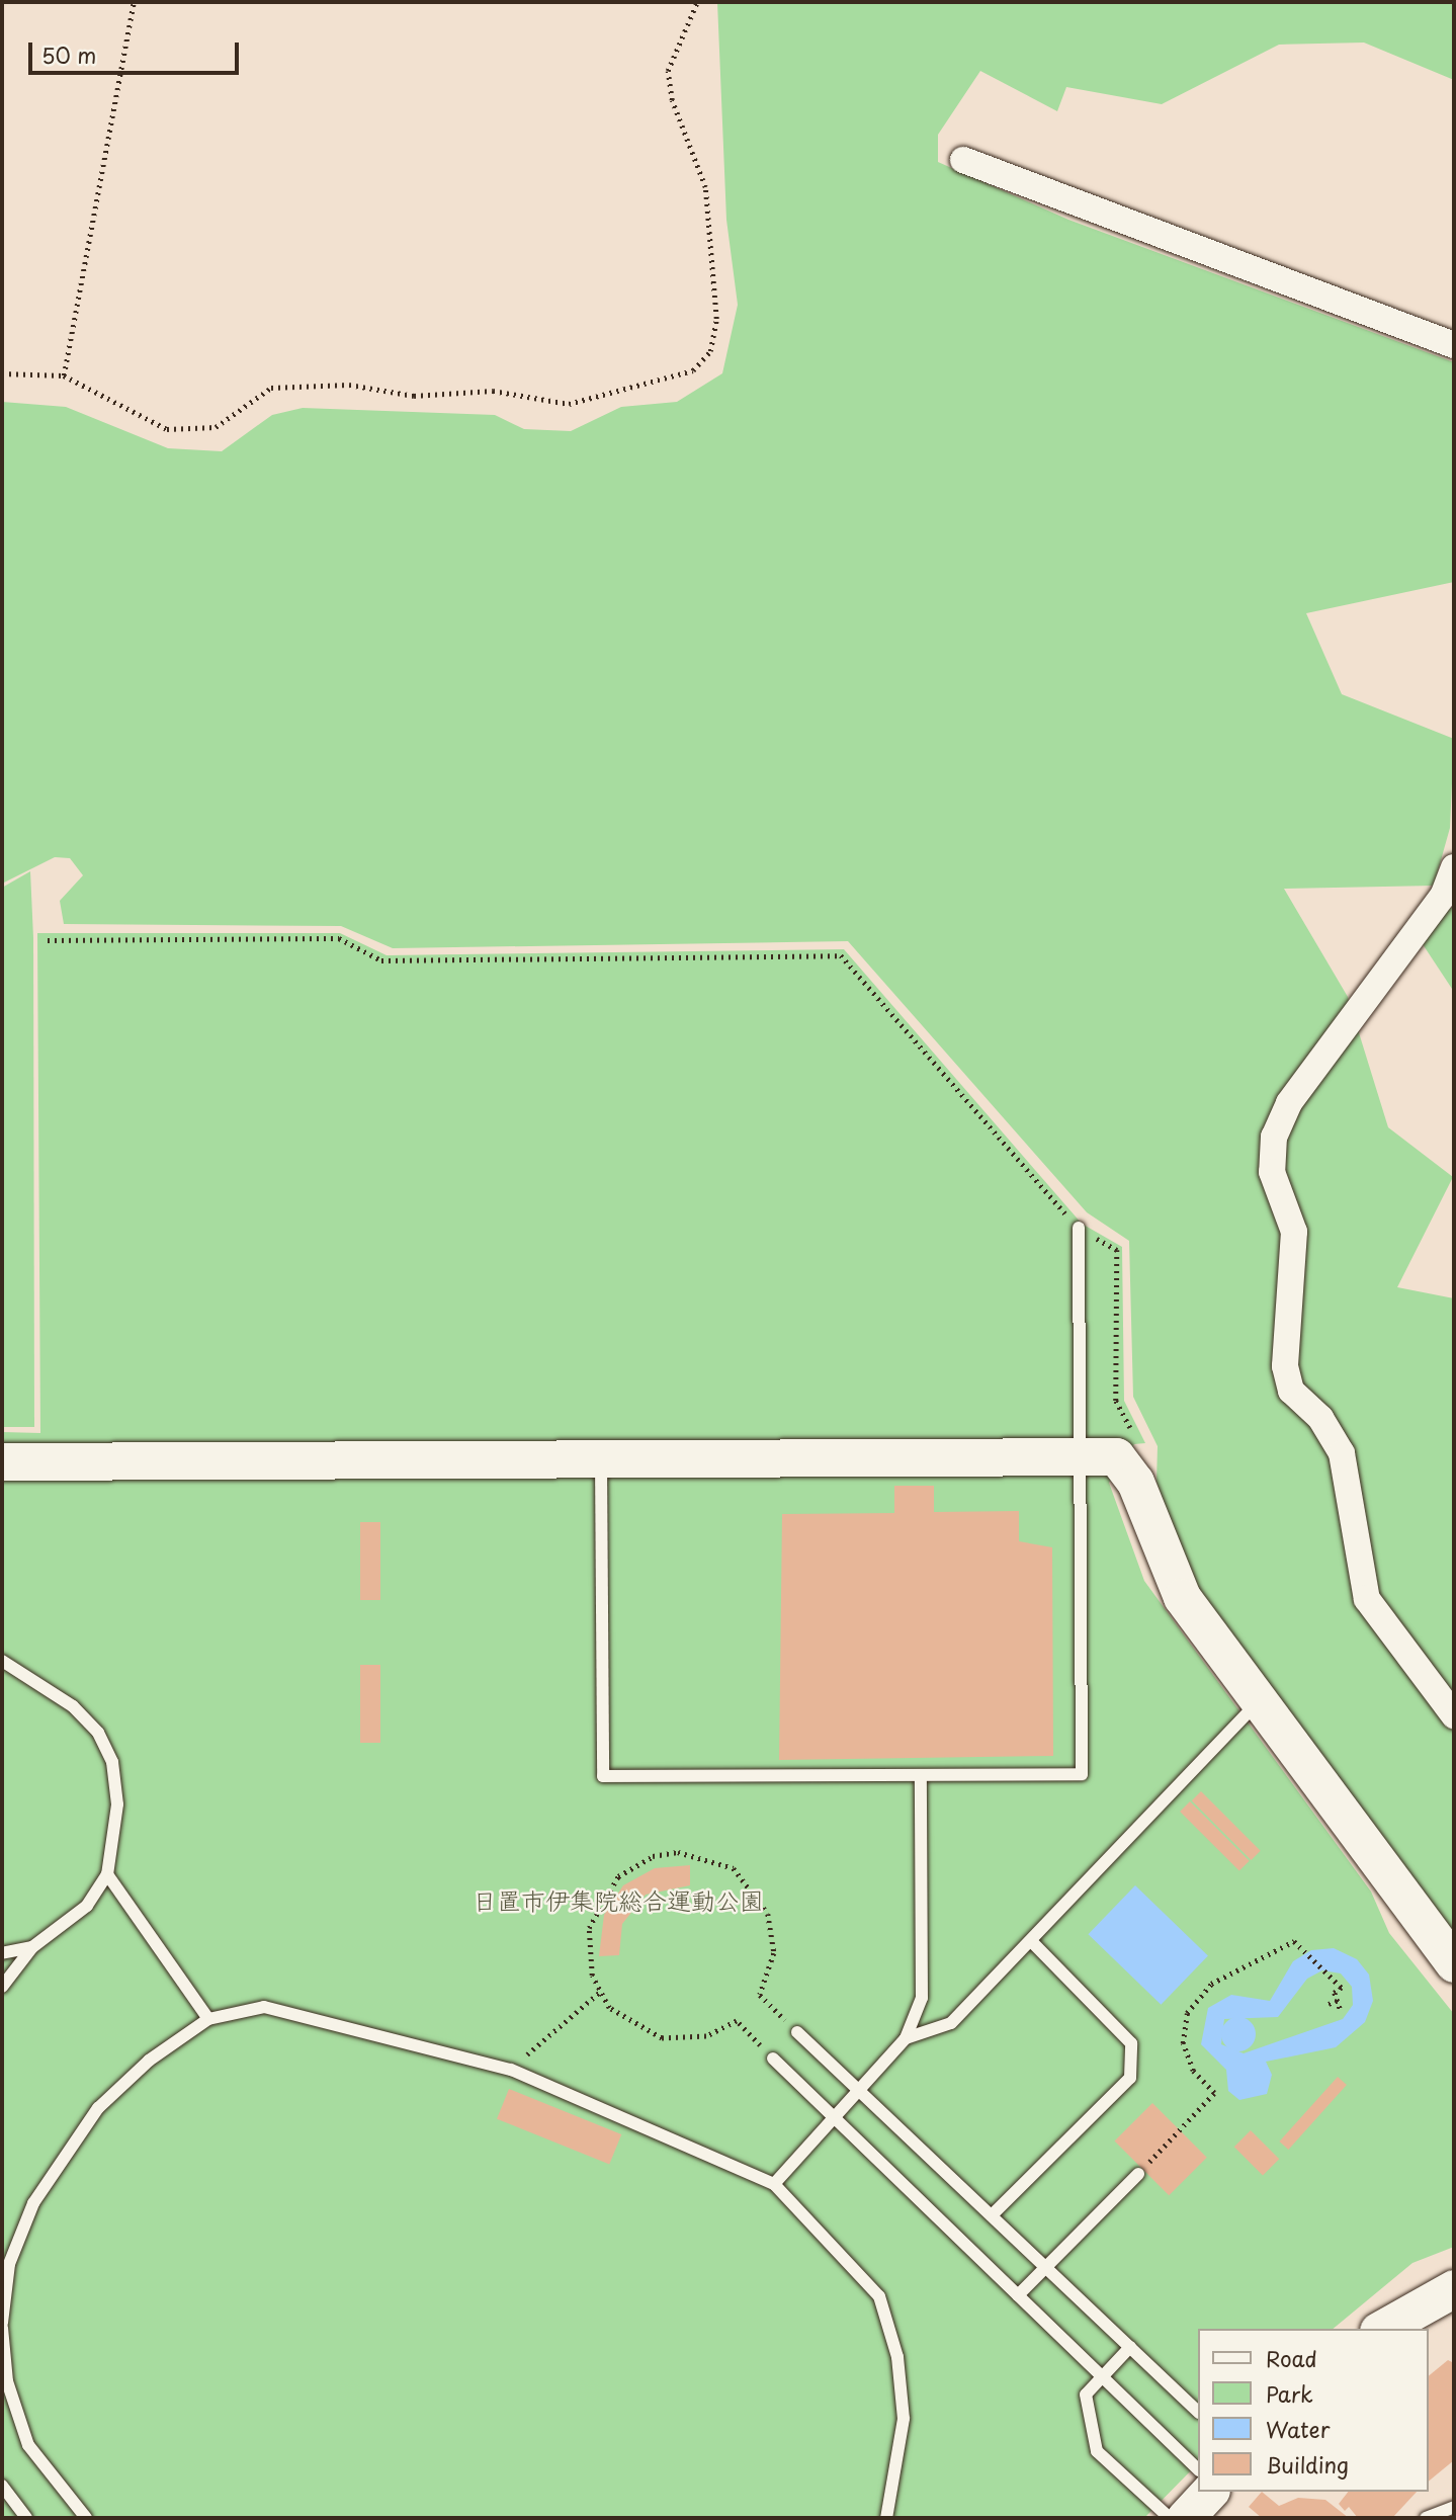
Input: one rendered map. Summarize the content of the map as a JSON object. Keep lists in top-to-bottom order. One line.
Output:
{"parks":["日置市伊集院総合運動公園"],"legend":["Road","Park","Water","Building"],"scale_bar":"50 m"}
